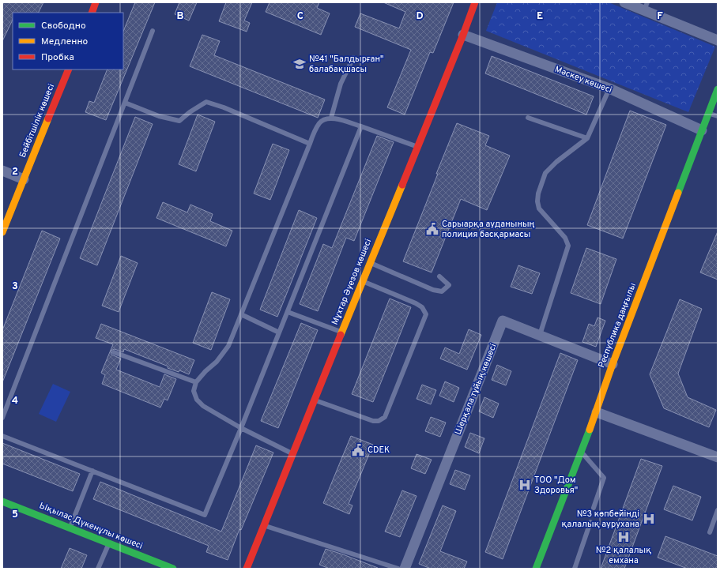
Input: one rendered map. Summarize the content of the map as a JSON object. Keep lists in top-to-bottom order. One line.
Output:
{"streets":{"street":["Мәскеу көшесі","Бейбітшілік көшесі","Мұхтар Әуезов көшесі","Республика даңғылы","Шерқала тұйық көшесі","Ықылас Дүкенұлы көшесі"]},"crossings":[["Мәскеу көшесі","Мұхтар Әуезов көшесі"],["Мәскеу көшесі","Республика даңғылы"],["Республика даңғылы","Шерқала тұйық көшесі"]],"places":{"school or university":["№41 \"Балдырған\" балабақшасы"],"public building":["Сарыарқа ауданының полиция басқармасы","CDEK"],"hospital":["ТОО \"Дом Здоровья\"","№3 көпбейінді қалалық аурухана","№2 қалалық емхана"]},"legend":["Свободно","Медленно","Пробка"],"grid":{"columns":["B","C","D","E","F"],"rows":["2","3","4","5"]}}
